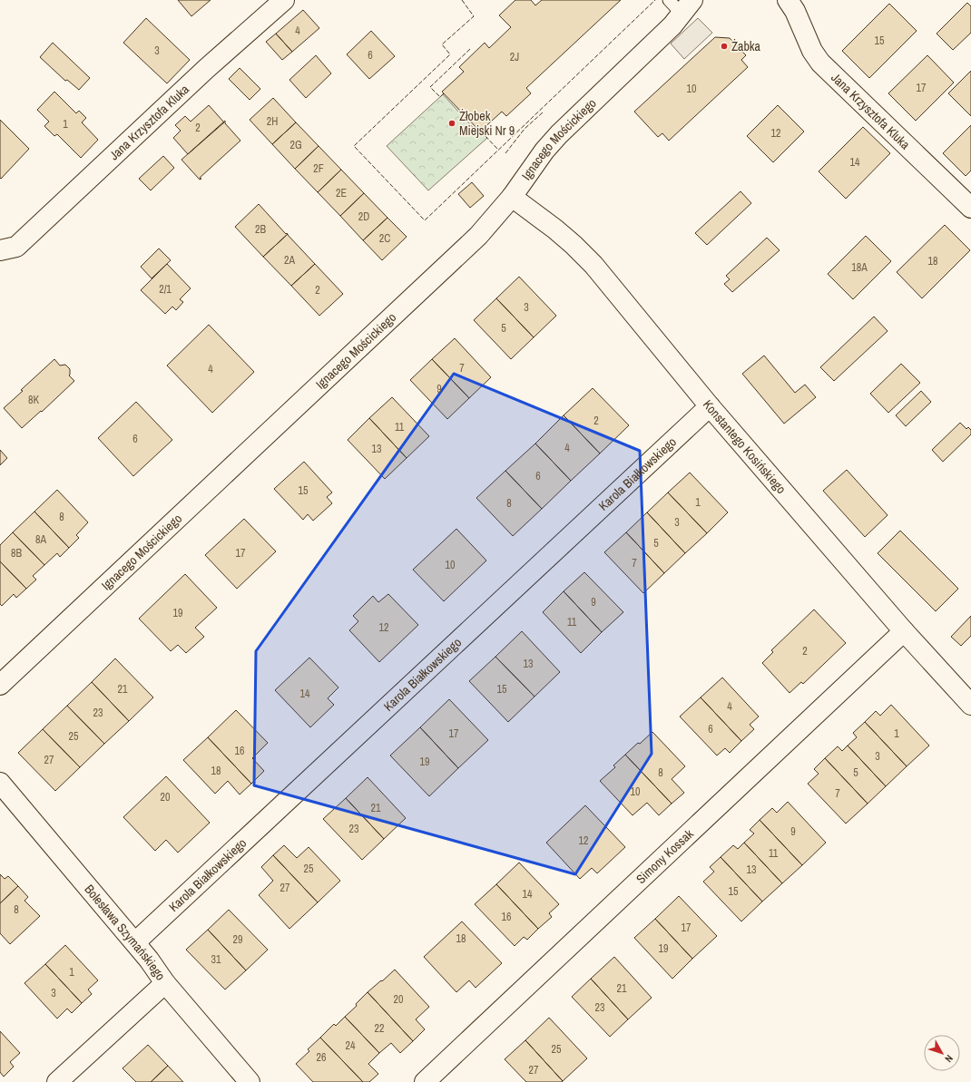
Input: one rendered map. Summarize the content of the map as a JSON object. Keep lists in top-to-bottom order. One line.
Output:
{"streets":{"street":["Jana Krzysztofa Kluka","Ignacego Mościckiego","Konstantego Kosińskiego","Karola Białkowskiego","Simony Kossak","Bolesława Szymańskiego"]},"crossings":[["Ignacego Mościckiego","Konstantego Kosińskiego"],["Konstantego Kosińskiego","Karola Białkowskiego"],["Konstantego Kosińskiego","Simony Kossak"],["Karola Białkowskiego","Bolesława Szymańskiego"]],"places":["Żabka","Żłobek Miejski Nr 9"],"house_numbers":["4","15","3","6","2J","17","10","2H","1","2","12","2G","14","2F","2E","2D","2B","2C","2A","18","18A","2/1","2","3","5","7","4","9","8K","2","11","6","4","13","6","15","1","8","8","3","8A","5","8B","17","7","10","9","19","11","12","2","13","21","15","14","4","23","6","17","1","25","16","3","27","19","18","8","5","10","7","20","21","23","9","12","11","25","13","27","15","14","8","16","17","18","29","19","31","1","21","3","20","23","22","24","25","26","27"],"north":"bottom right"}
